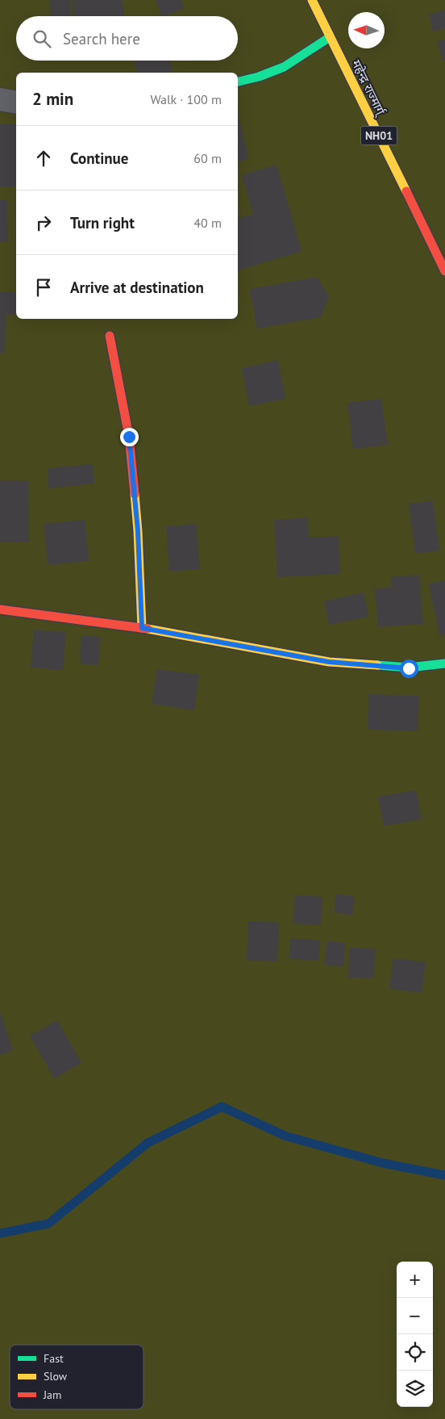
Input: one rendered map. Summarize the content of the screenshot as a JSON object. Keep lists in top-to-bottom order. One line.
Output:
{"streets":{"main road":["महेन्द्र राज्मार्ग्","NH01"]},"legend":["Fast","Slow","Jam"],"north":"left","page":{"search":"Search here","heading":["2 min","Walk · 100 m"],"list":[["Continue","60 m"],["Turn right","40 m"],"Arrive at destination"],"map_buttons":["+","−"]}}
